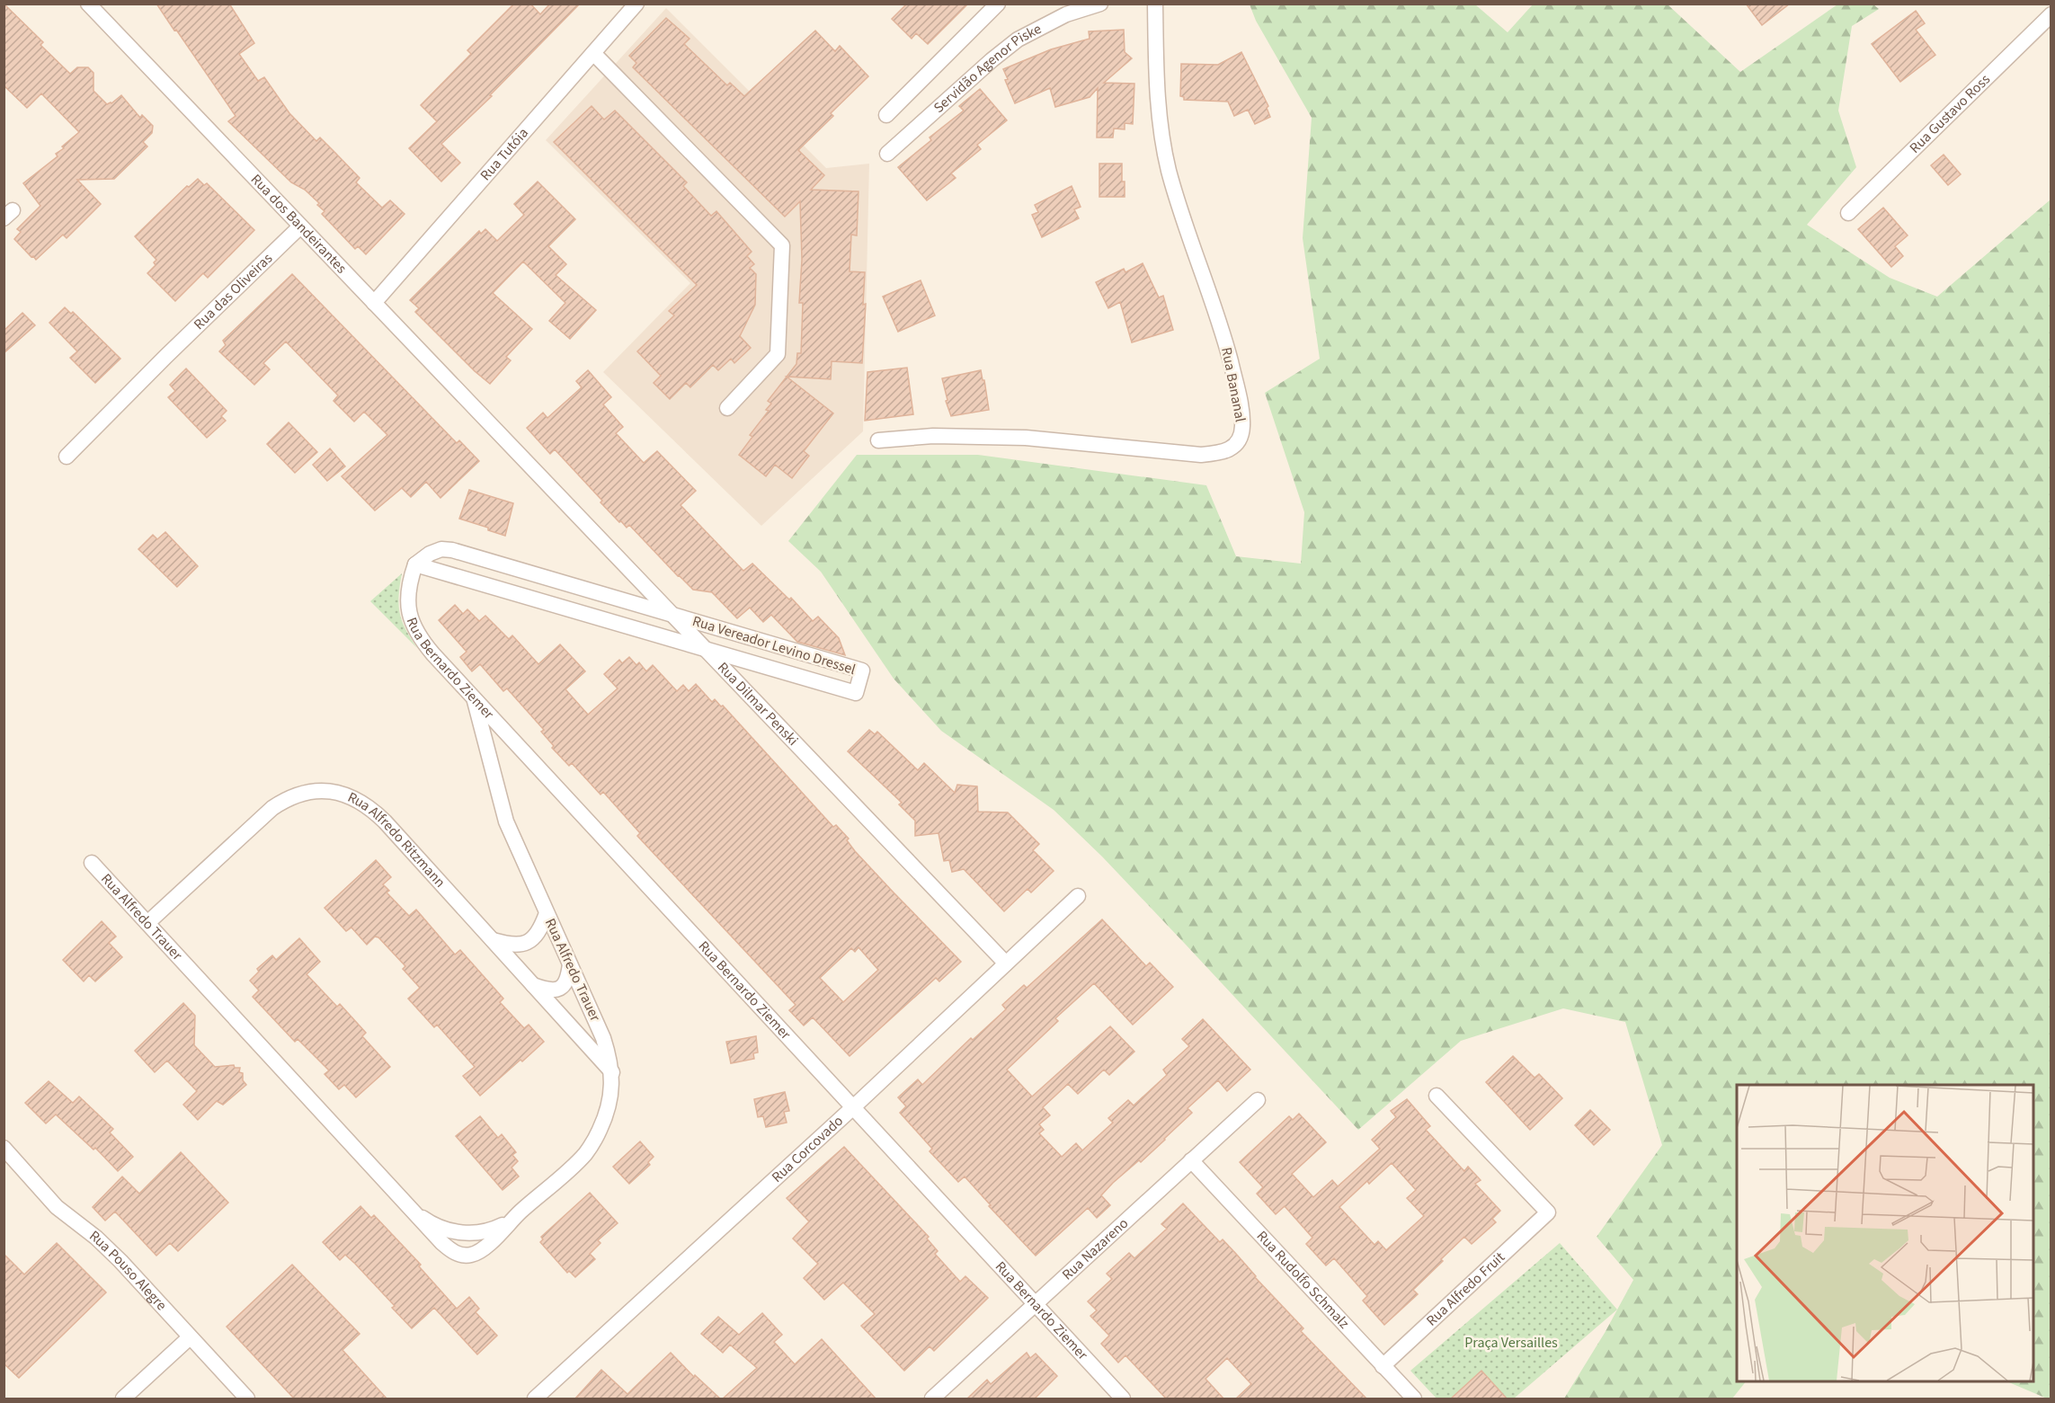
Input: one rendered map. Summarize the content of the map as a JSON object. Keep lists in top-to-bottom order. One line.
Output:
{"streets":{"street":["Servidão Agenor Piske","Rua Gustavo Ross","Rua Tutóia","Rua dos Bandeirantes","Rua das Oliveiras","Rua Bananal","Rua Vereador Levino Dressel","Rua Bernardo Ziemer","Rua Dilmar Penski","Rua Alfredo Ritzmann","Rua Alfredo Trauer","Rua Corcovado","Rua Nazareno","Rua Pouso Alegre","Rua Rudolfo Schmalz","Rua Alfredo Fruit"]},"crossings":[["Rua Tutóia","Rua dos Bandeirantes"],["Rua dos Bandeirantes","Rua das Oliveiras"],["Rua dos Bandeirantes","Rua Dilmar Penski"],["Rua Vereador Levino Dressel","Rua Bernardo Ziemer"],["Rua Vereador Levino Dressel","Rua Dilmar Penski"],["Rua Bernardo Ziemer","Rua Alfredo Trauer"],["Rua Bernardo Ziemer","Rua Corcovado"],["Rua Bernardo Ziemer","Rua Nazareno"],["Rua Dilmar Penski","Rua Corcovado"],["Rua Alfredo Ritzmann","Rua Alfredo Trauer"],["Rua Nazareno","Rua Rudolfo Schmalz"],["Rua Rudolfo Schmalz","Rua Alfredo Fruit"]],"parks":["Praça Versailles"]}
